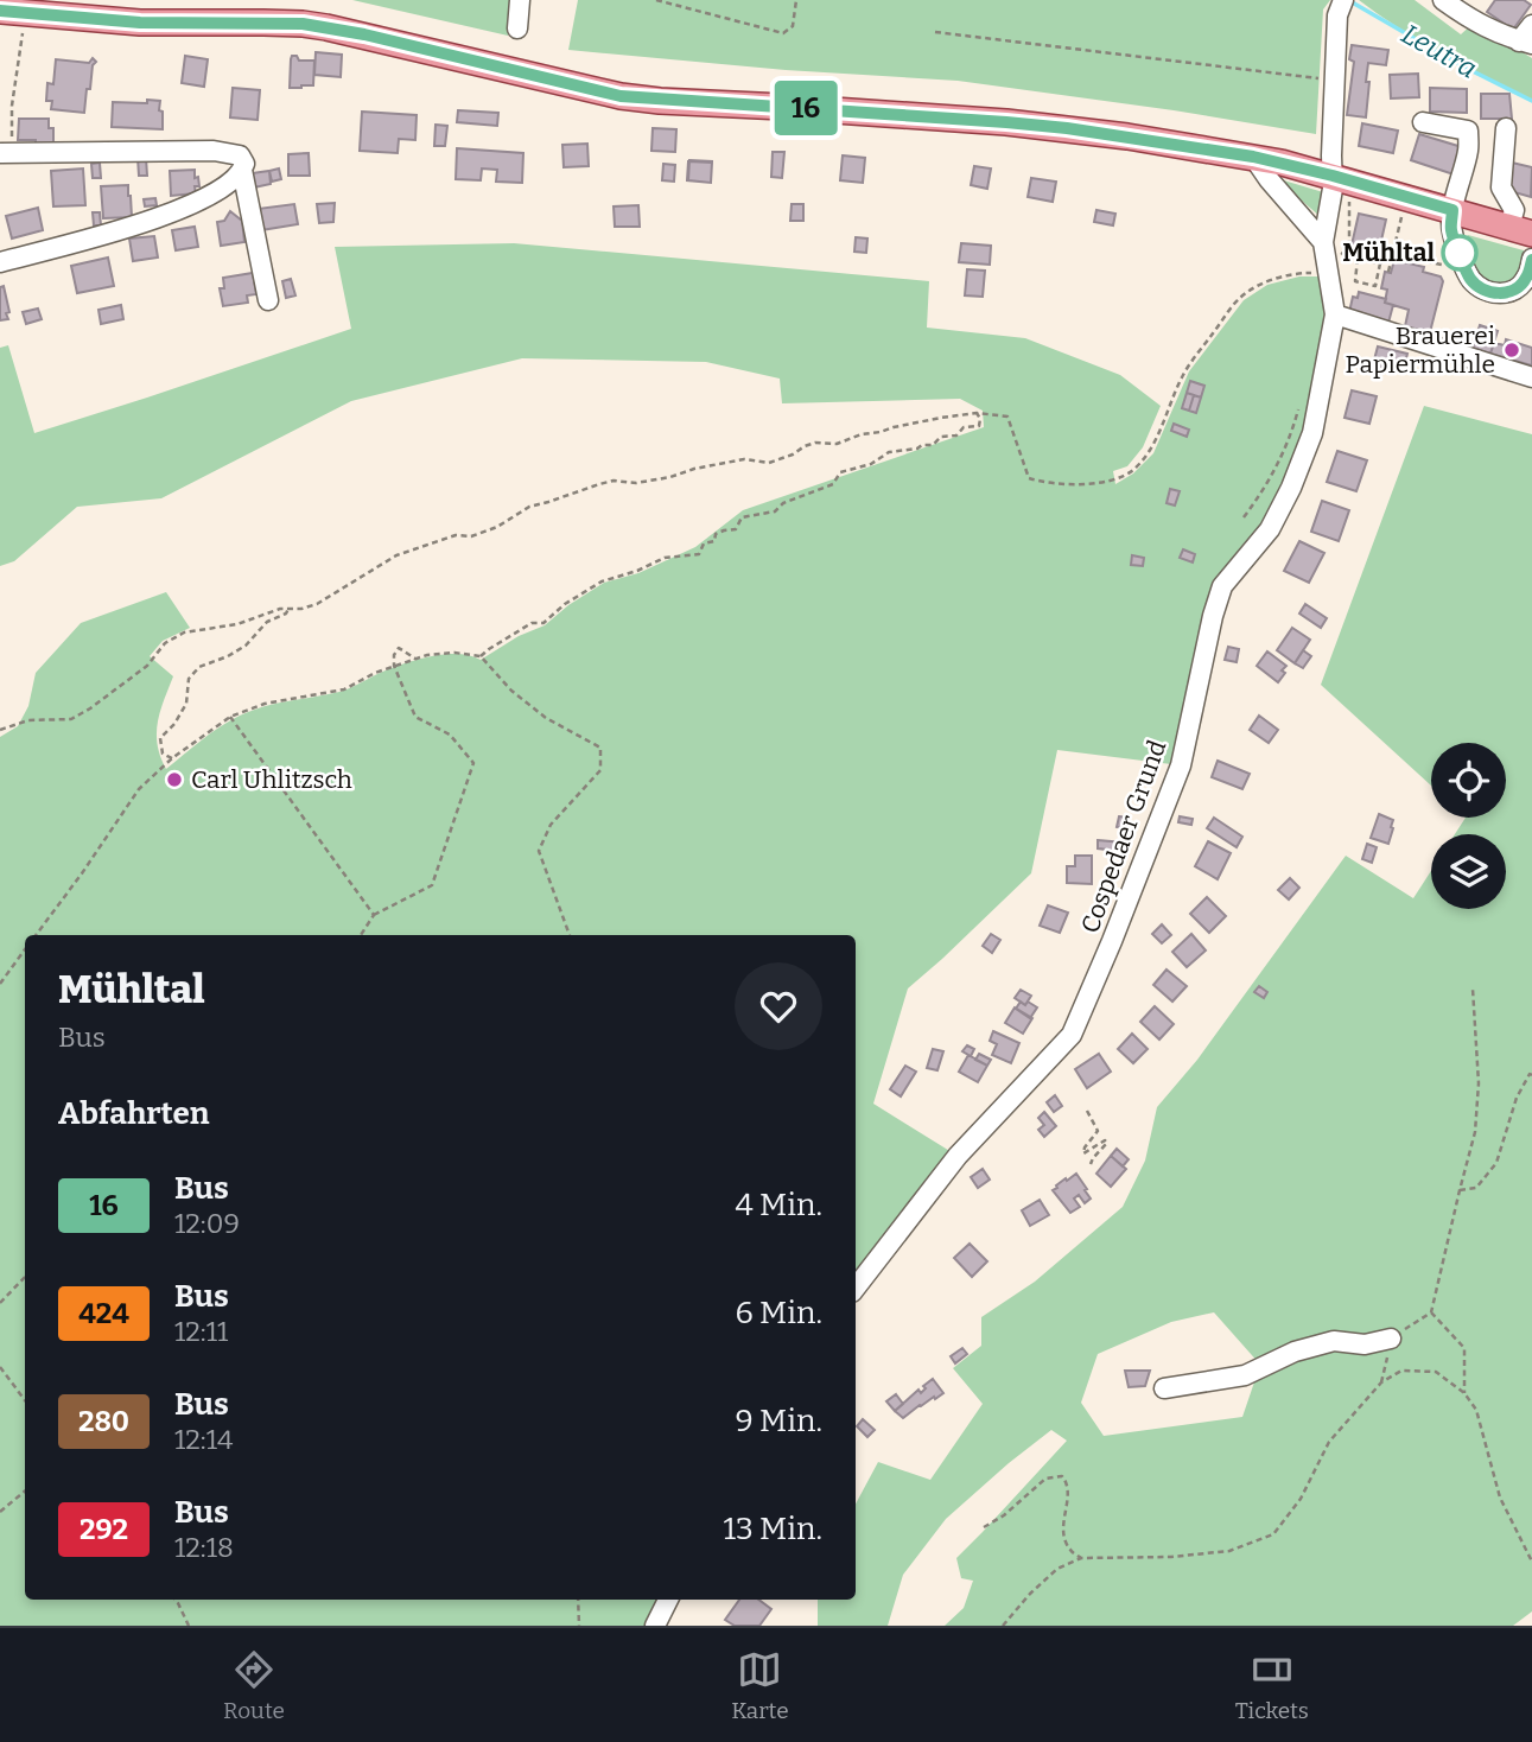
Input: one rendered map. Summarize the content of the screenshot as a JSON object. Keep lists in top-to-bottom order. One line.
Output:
{"streets":{"street":["Cospedaer Grund"]},"water":["Leutra"],"places":["Mühltal","Brauerei Papiermühle","Carl Uhlitzsch"],"lines":["bus line 16"],"page":{"on_map":"16","heading":[["Mühltal","Bus"],"Abfahrten"],"list":[{"mark":"16","name":"Bus","note":"12:09","value":"4 Min."},{"mark":"424","name":"Bus","note":"12:11","value":"6 Min."},{"mark":"280","name":"Bus","note":"12:14","value":"9 Min."},{"mark":"292","name":"Bus","note":"12:18","value":"13 Min."}],"tabs":["Route","Karte","Tickets"]}}
